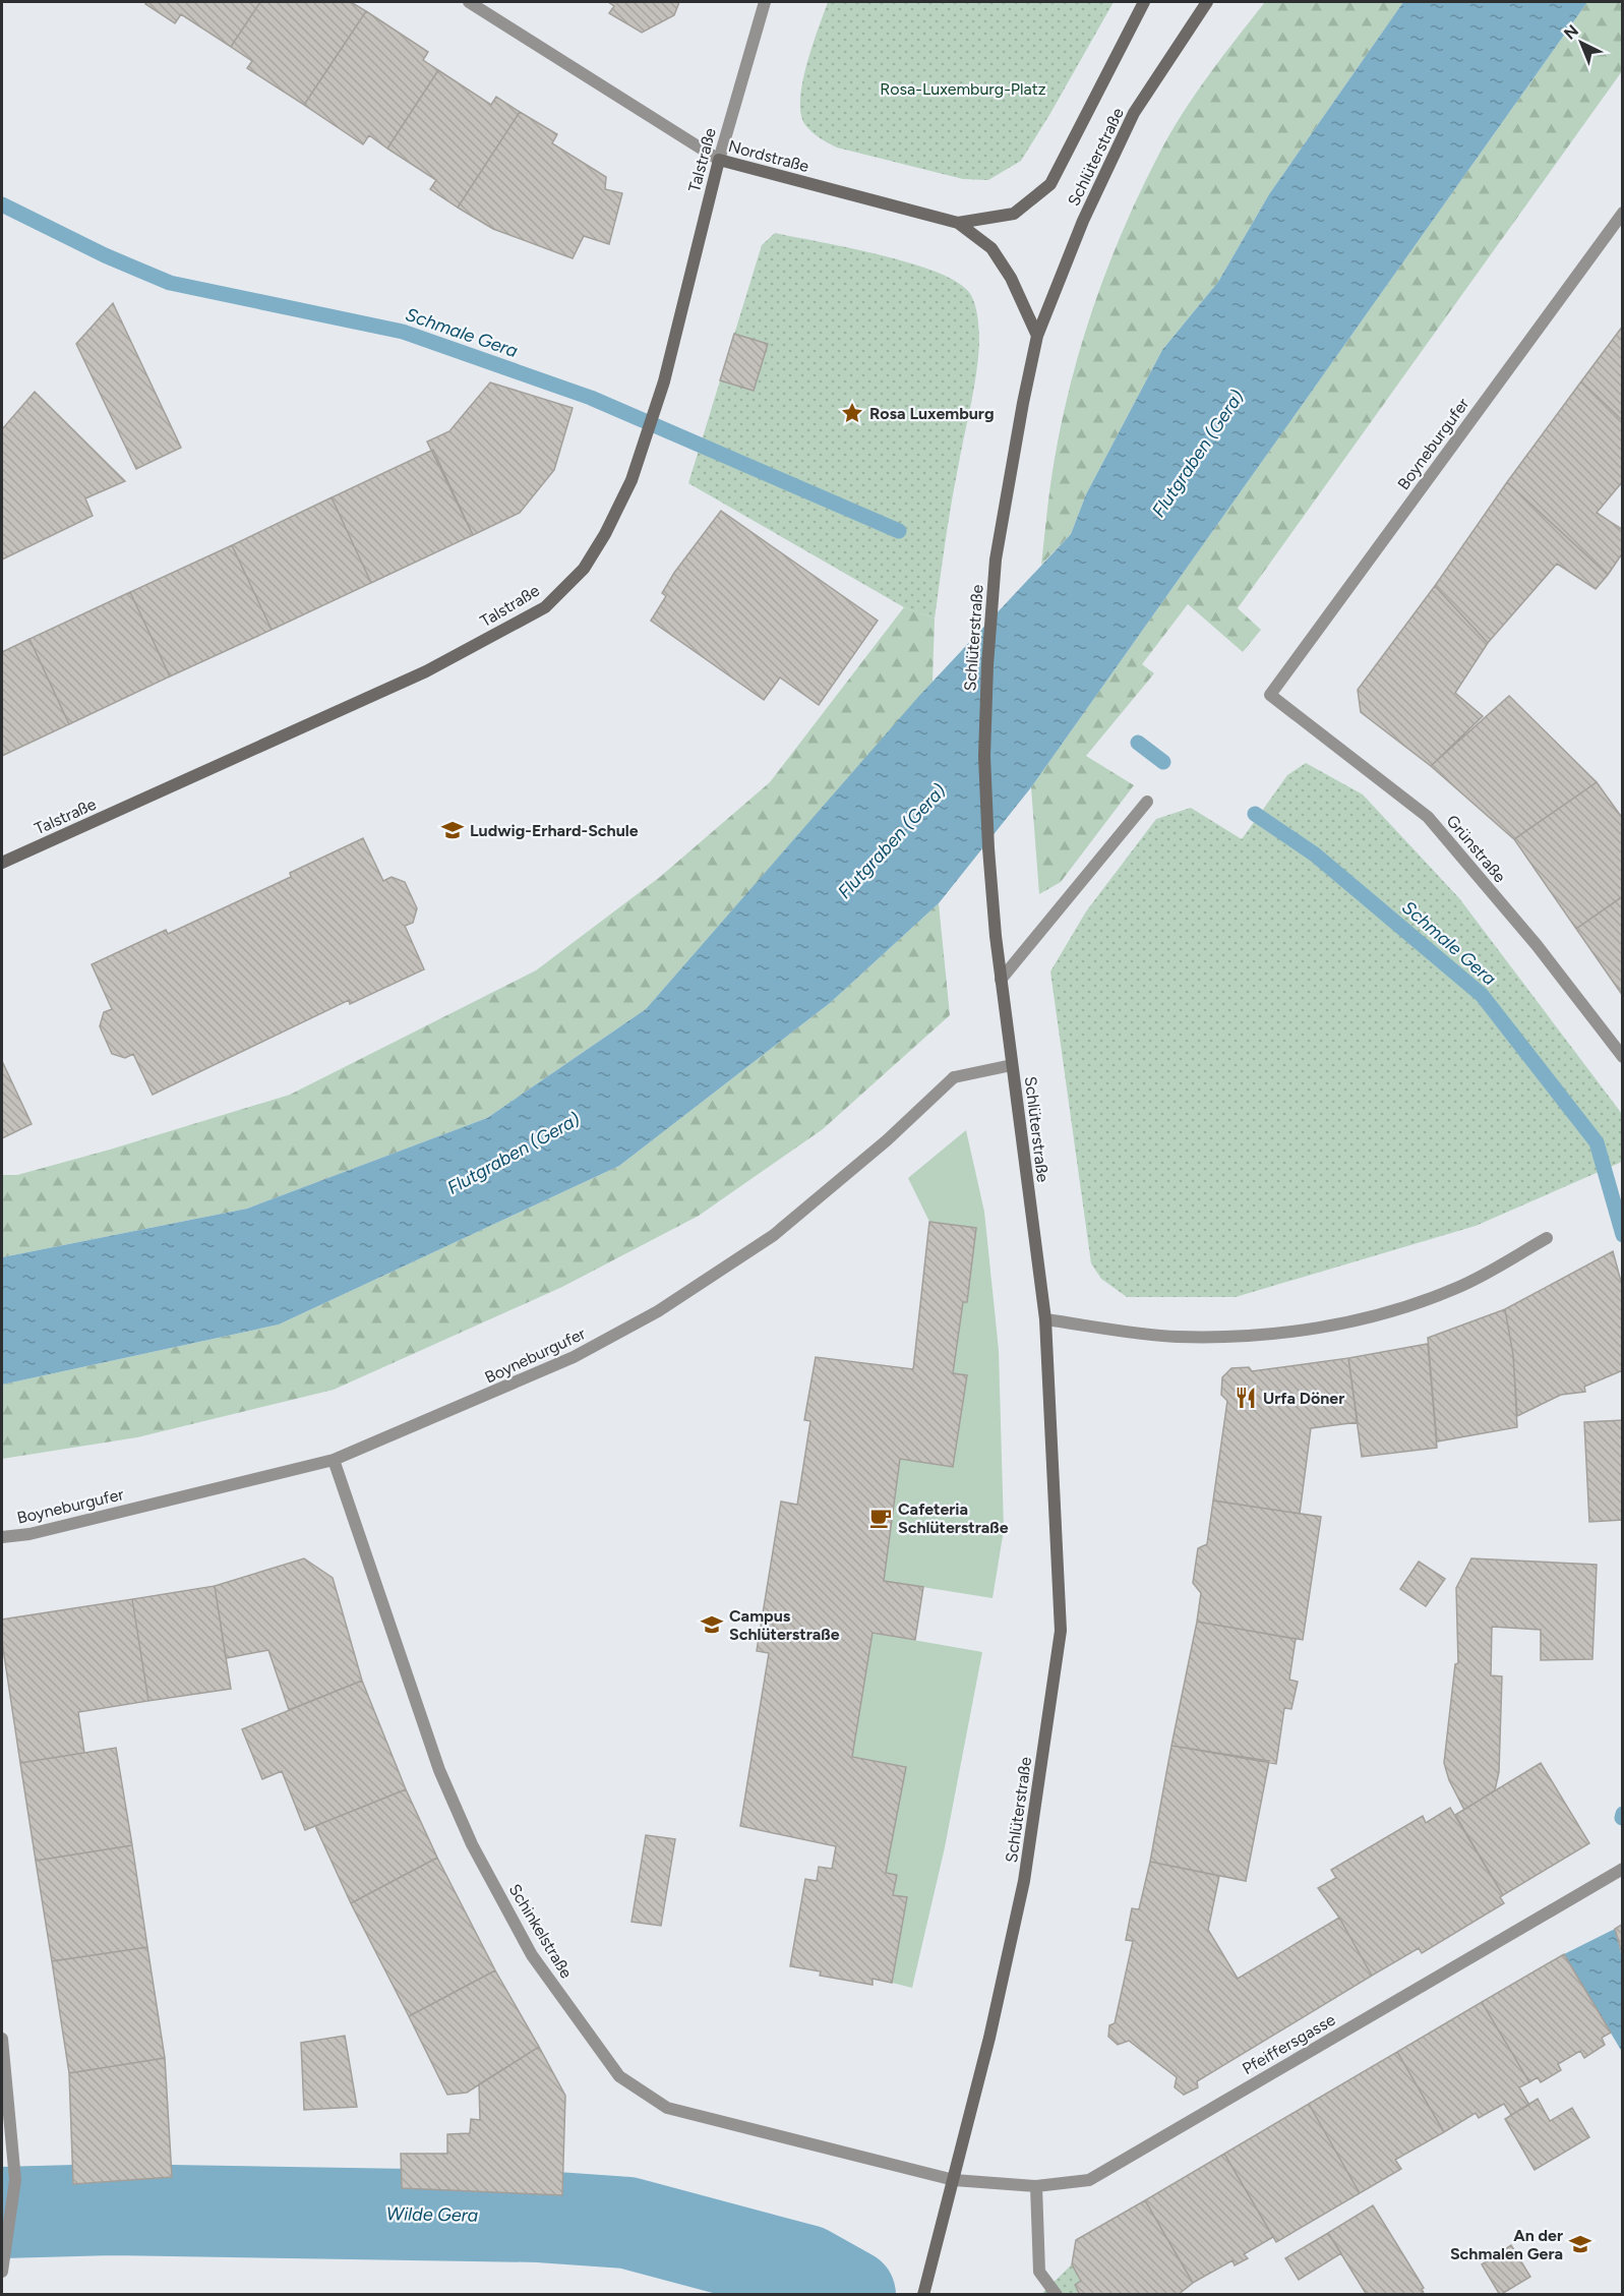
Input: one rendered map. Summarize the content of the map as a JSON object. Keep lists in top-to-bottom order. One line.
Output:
{"streets":{"main road":["Nordstraße","Schlüterstraße","Talstraße"],"street":["Boyneburgufer","Grünstraße","Schinkelstraße","Pfeiffersgasse"]},"crossings":[["Nordstraße","Schlüterstraße"],["Nordstraße","Talstraße"],["Schlüterstraße","Boyneburgufer"],["Schlüterstraße","Schinkelstraße"],["Schlüterstraße","Pfeiffersgasse"],["Boyneburgufer","Grünstraße"],["Boyneburgufer","Schinkelstraße"],["Schinkelstraße","Pfeiffersgasse"]],"water":["Schmale Gera","Flutgraben (Gera)","Wilde Gera"],"parks":["Rosa-Luxemburg-Platz"],"places":{"place":["Rosa Luxemburg"],"school or university":["Ludwig-Erhard-Schule","Campus Schlüterstraße","An der Schmalen Gera"],"restaurant":["Urfa Döner"],"cafe":["Cafeteria Schlüterstraße"]},"north":"top left"}
